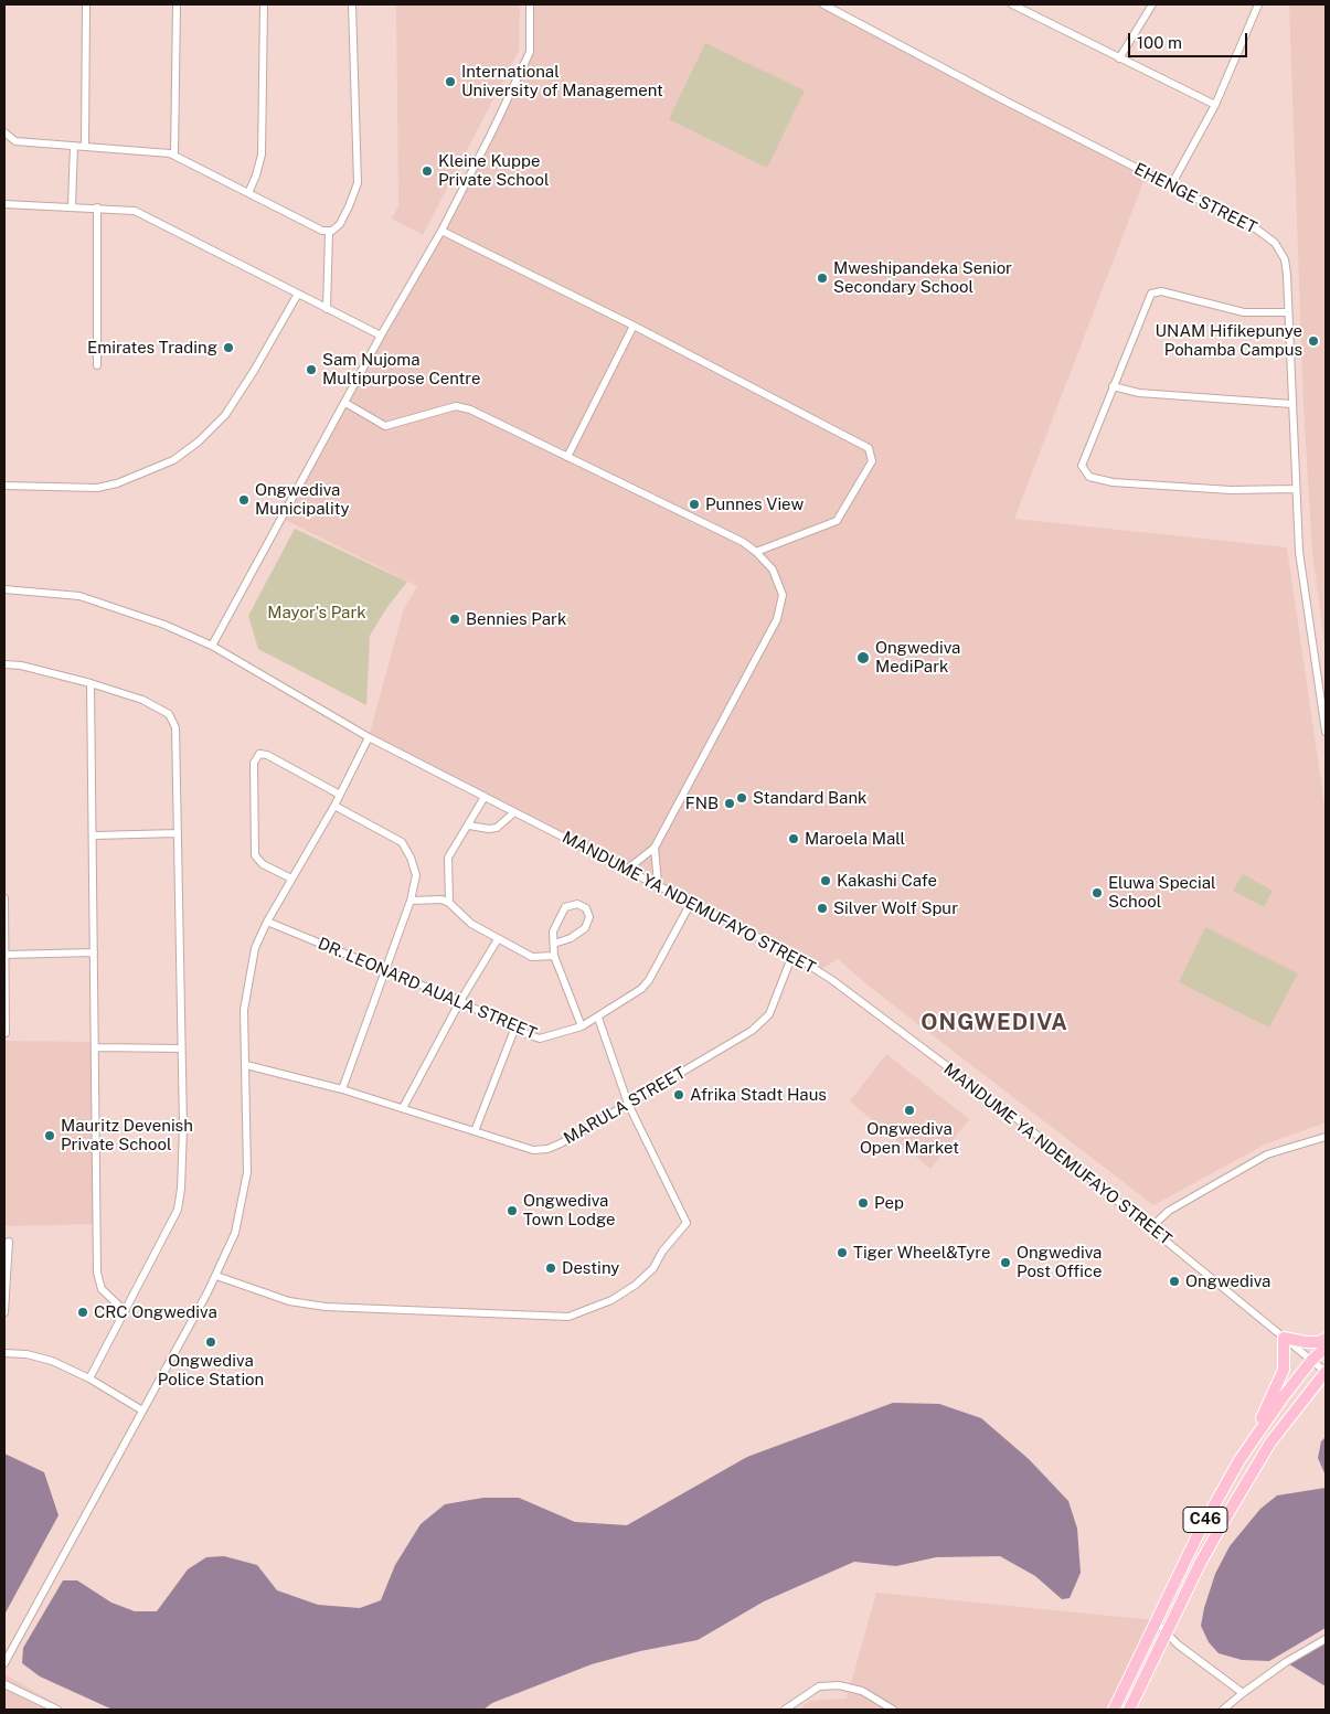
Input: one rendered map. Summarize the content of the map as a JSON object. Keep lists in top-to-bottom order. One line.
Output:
{"streets":{"main road":["C46"],"street":["EHENGE STREET","MANDUME YA NDEMUFAYO STREET","DR. LEONARD AUALA STREET","MARULA STREET"]},"crossings":[["MANDUME YA NDEMUFAYO STREET","DR. LEONARD AUALA STREET"],["MANDUME YA NDEMUFAYO STREET","MARULA STREET"],["MANDUME YA NDEMUFAYO STREET","C46"]],"districts":["ONGWEDIVA"],"parks":["Mayor's Park"],"places":["International University of Management","Kleine Kuppe Private School","Mweshipandeka Senior Secondary School","UNAM Hifikepunye Pohamba Campus","Emirates Trading","Sam Nujoma Multipurpose Centre","Ongwediva Municipality","Punnes View","Bennies Park","Ongwediva MediPark","Standard Bank","FNB","Maroela Mall","Kakashi Cafe","Eluwa Special School","Silver Wolf Spur","Afrika Stadt Haus","Ongwediva Open Market","Mauritz Devenish Private School","Pep","Ongwediva Town Lodge","Tiger Wheel&Tyre","Ongwediva Post Office","Destiny","Ongwediva","CRC Ongwediva","Ongwediva Police Station"],"scale_bar":"100 m"}
